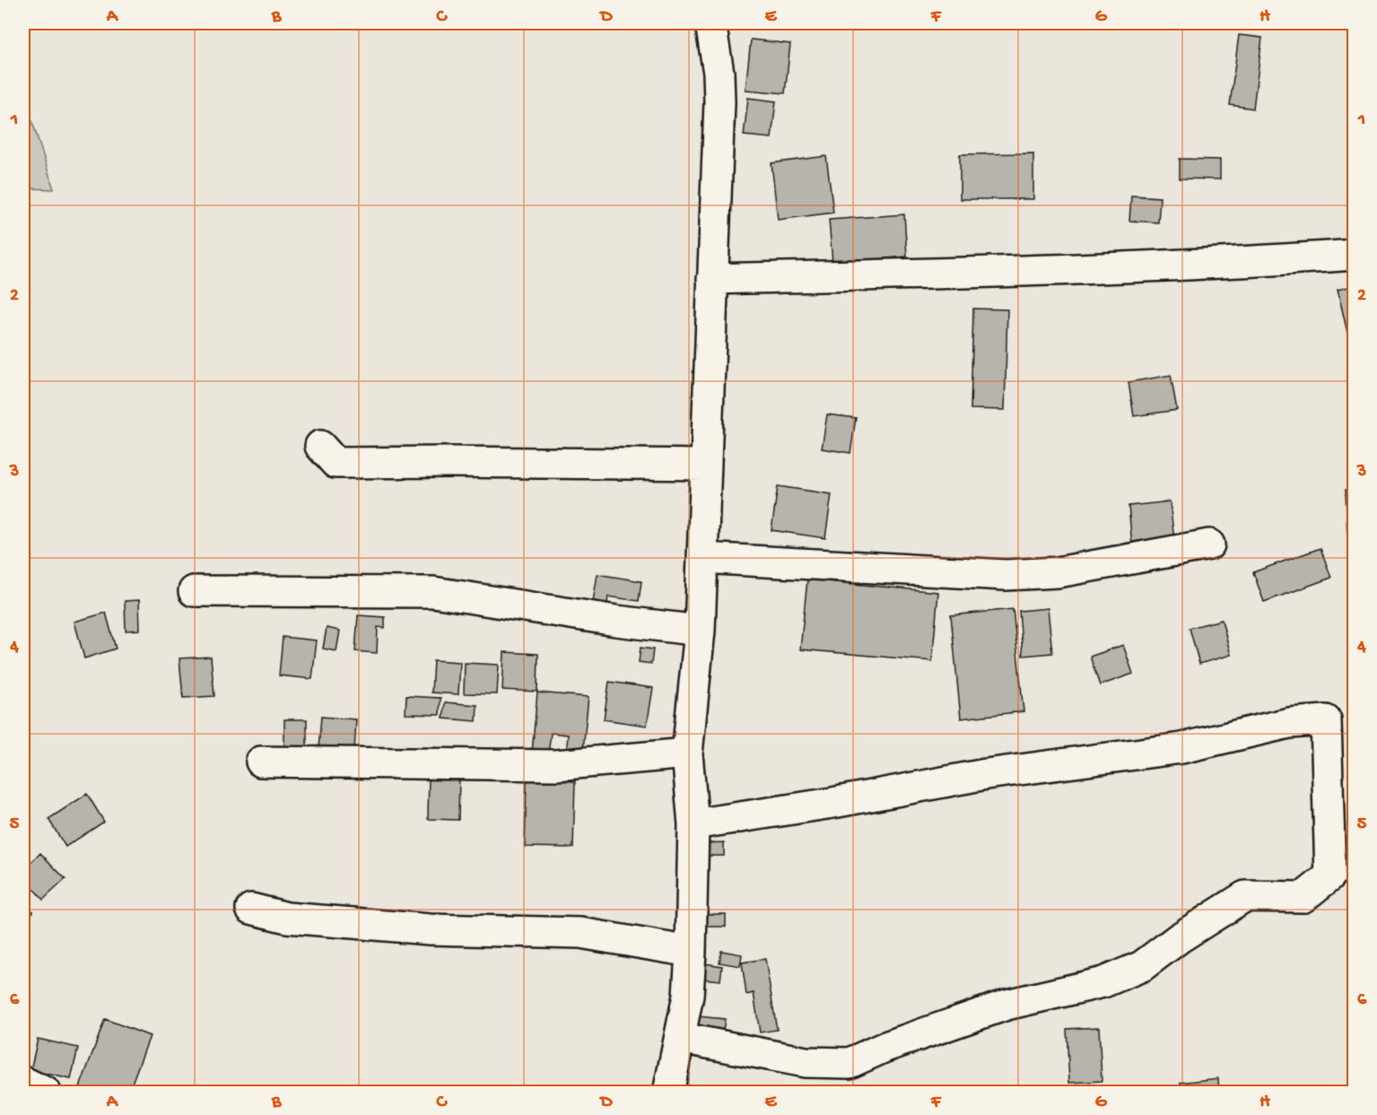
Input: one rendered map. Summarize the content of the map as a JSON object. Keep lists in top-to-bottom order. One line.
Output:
{"grid":{"columns":["A","B","C","D","E","F","G","H"],"rows":["1","2","3","4","5","6"]}}
